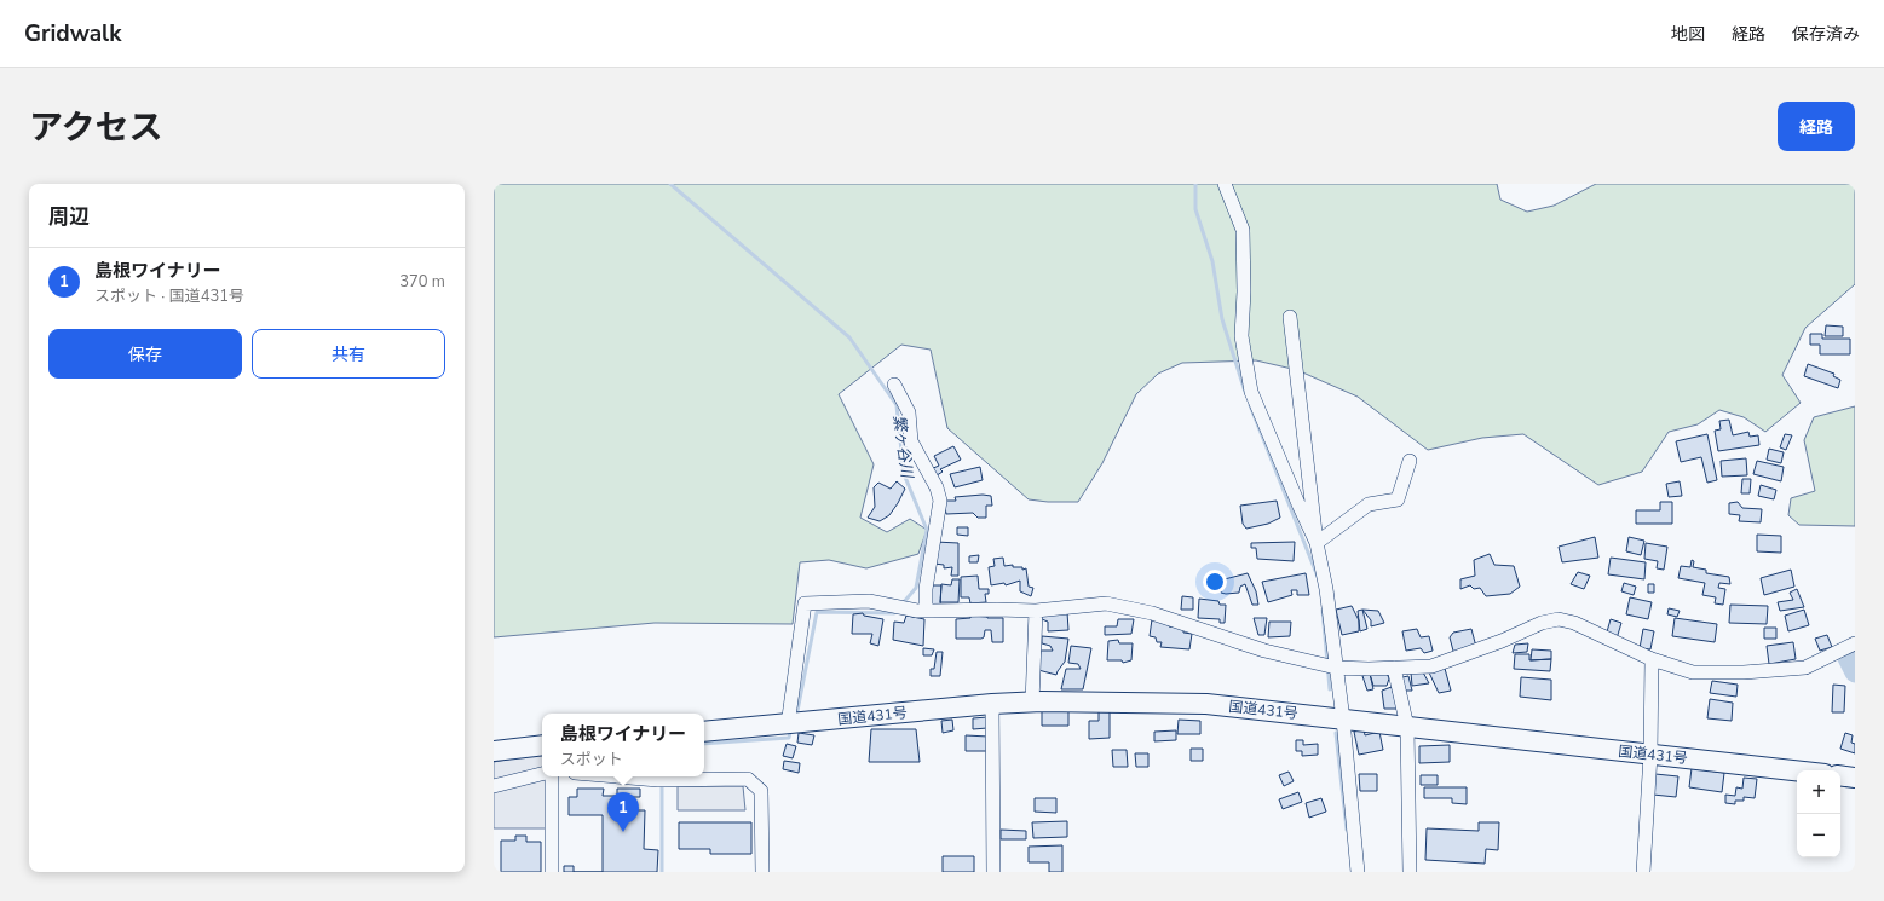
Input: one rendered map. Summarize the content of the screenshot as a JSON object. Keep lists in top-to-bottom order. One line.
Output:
{"streets":{"highway":["国道431号"]},"water":["繁ヶ谷川"],"page":{"header":"Gridwalk","nav":["地図","経路","保存済み"],"title":"アクセス","buttons":["経路",["保存","共有"]],"heading":"周辺","list":[{"mark":"1","name":"島根ワイナリー","note":"スポット · 国道431号","value":"370 m"}],"popup":["島根ワイナリー","スポット"],"map_buttons":["+","−"],"pins":"1"}}
